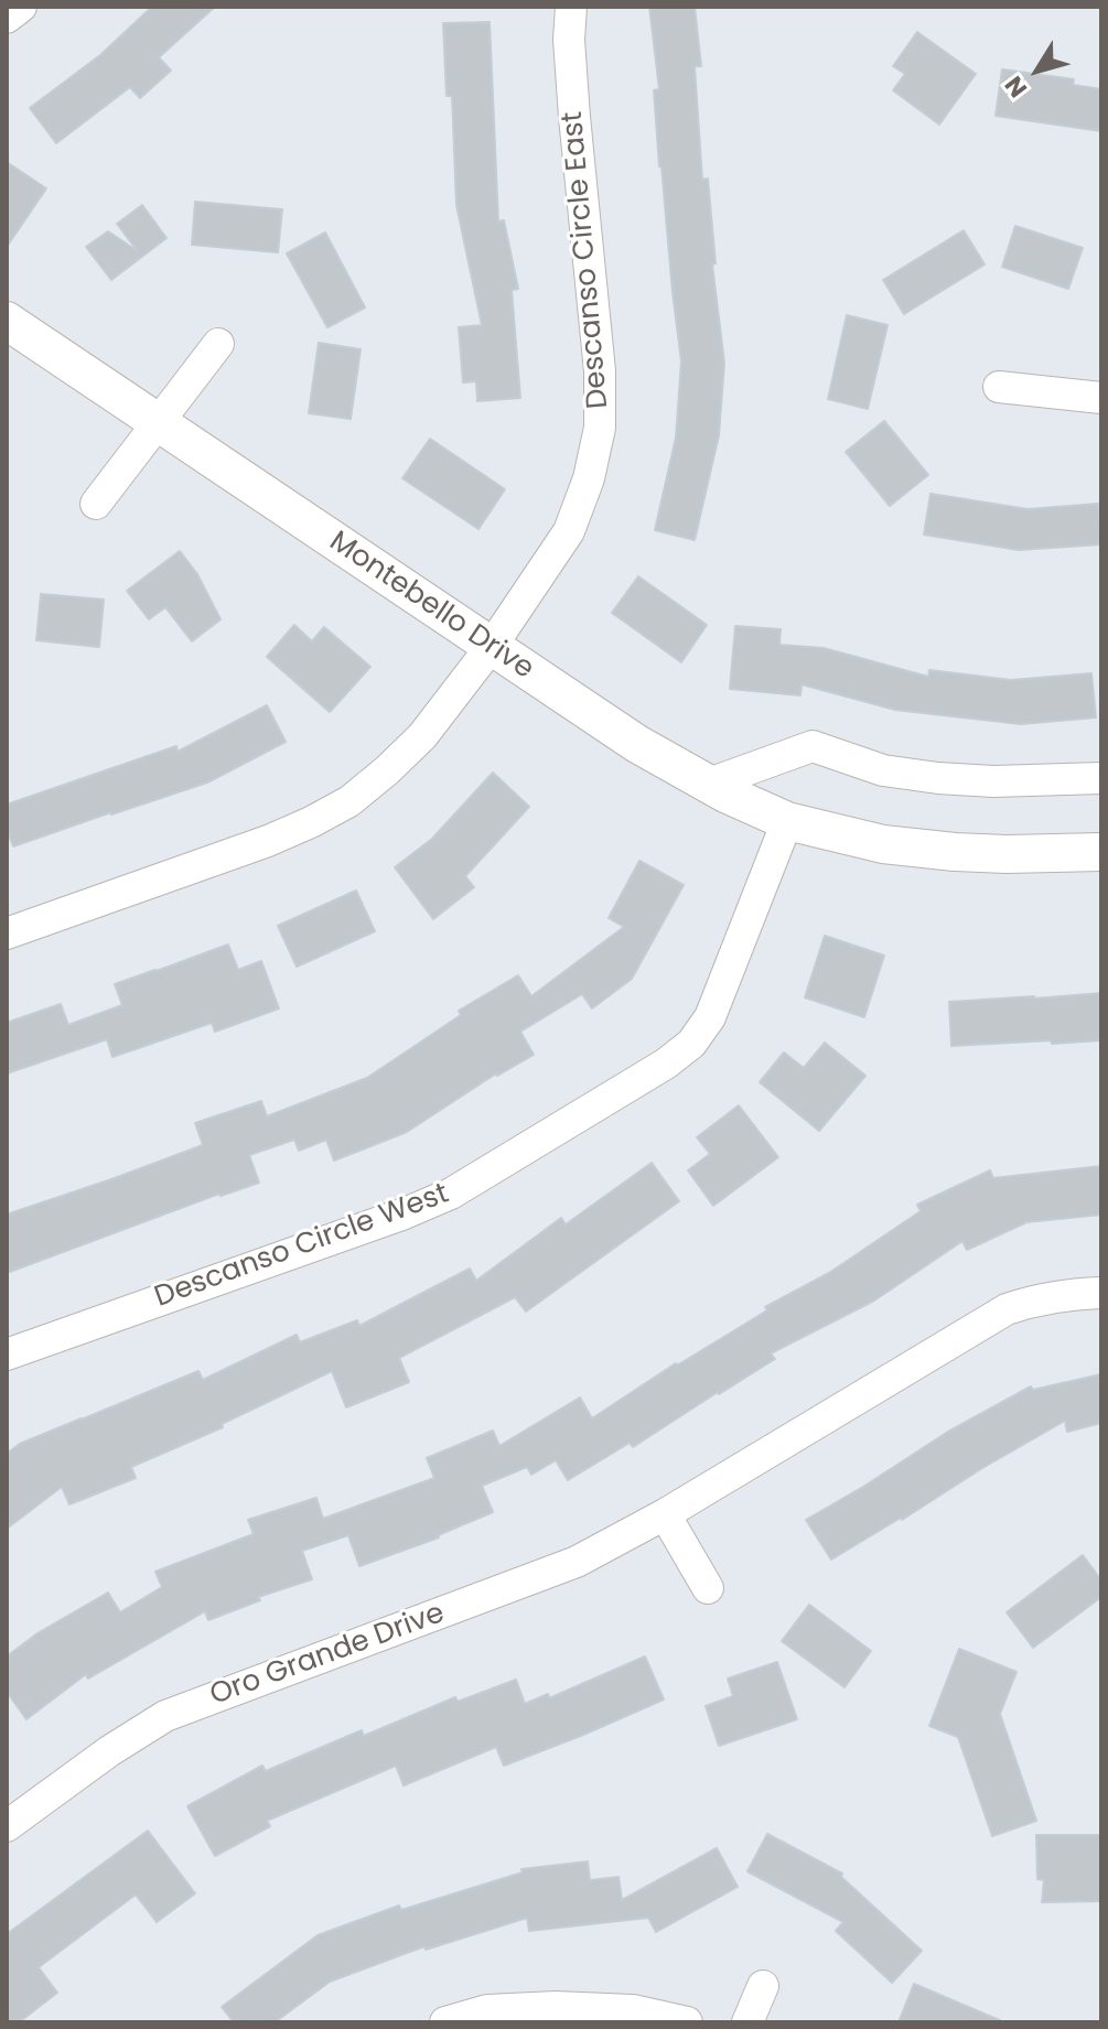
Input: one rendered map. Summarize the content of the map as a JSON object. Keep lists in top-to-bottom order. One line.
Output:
{"streets":{"street":["Descanso Circle East","Montebello Drive","Descanso Circle West","Oro Grande Drive"]},"crossings":[["Descanso Circle East","Montebello Drive"],["Montebello Drive","Descanso Circle West"]],"north":"bottom left"}
